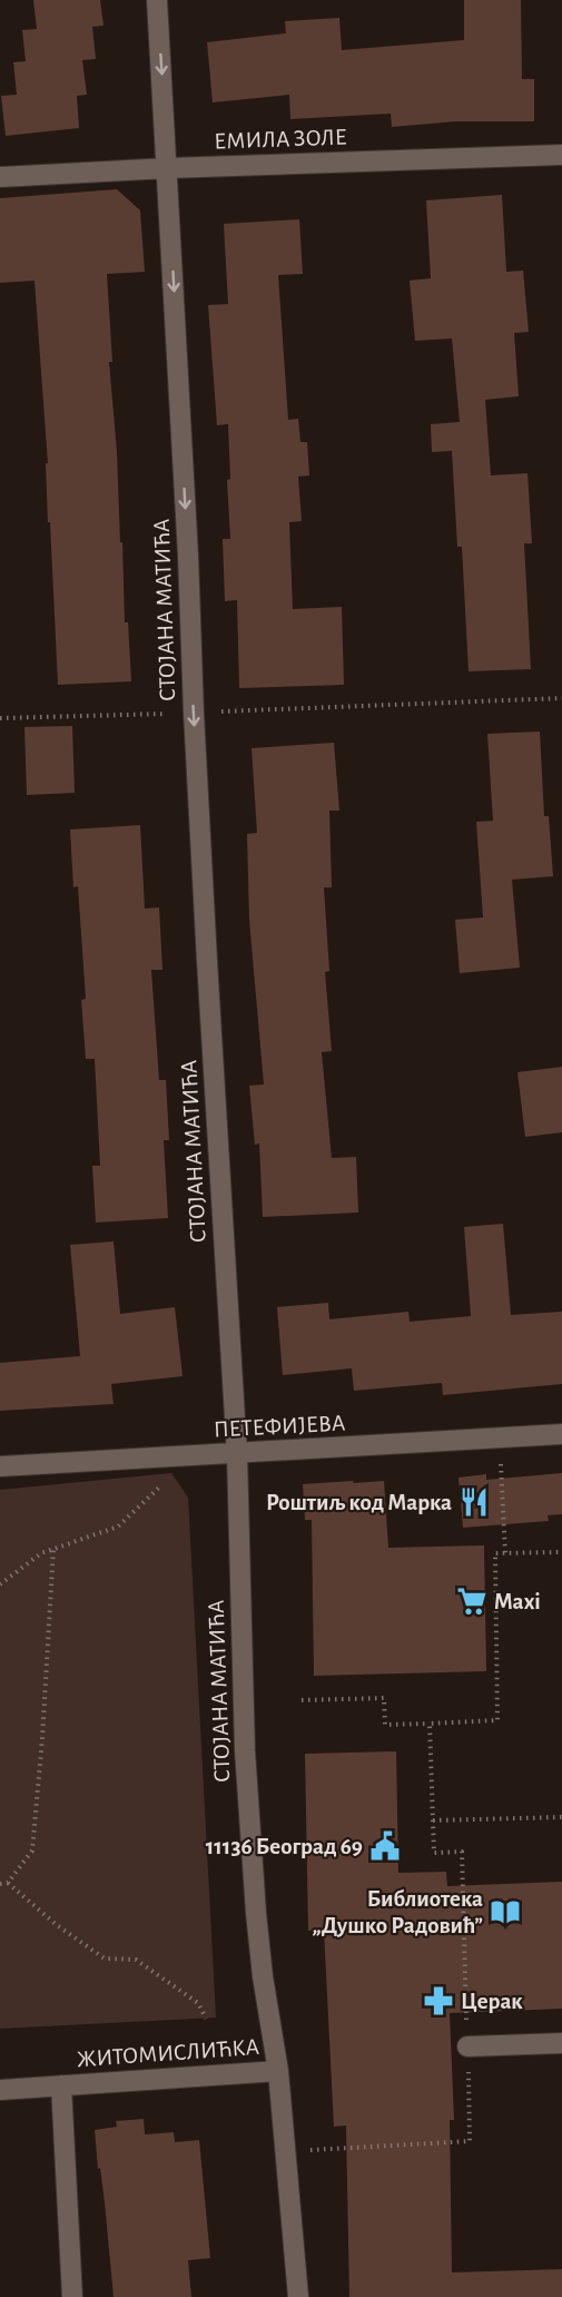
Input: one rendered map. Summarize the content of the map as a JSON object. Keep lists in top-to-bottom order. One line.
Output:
{"streets":{"street":["ЕМИЛА ЗОЛЕ","СТОЈАНА МАТИЋА","ПЕТЕФИЈЕВА","ЖИТОМИСЛИЋКА"]},"crossings":[["ЕМИЛА ЗОЛЕ","СТОЈАНА МАТИЋА"],["СТОЈАНА МАТИЋА","ПЕТЕФИЈЕВА"],["СТОЈАНА МАТИЋА","ЖИТОМИСЛИЋКА"]],"one_way":["СТОЈАНА МАТИЋА"],"places":{"restaurant":["Роштиљ код Марка"],"supermarket":["Maxi"],"public building":["11136 Београд 69"],"library":["Библиотека „Душко Радовић”"],"pharmacy":["Церак"]}}
